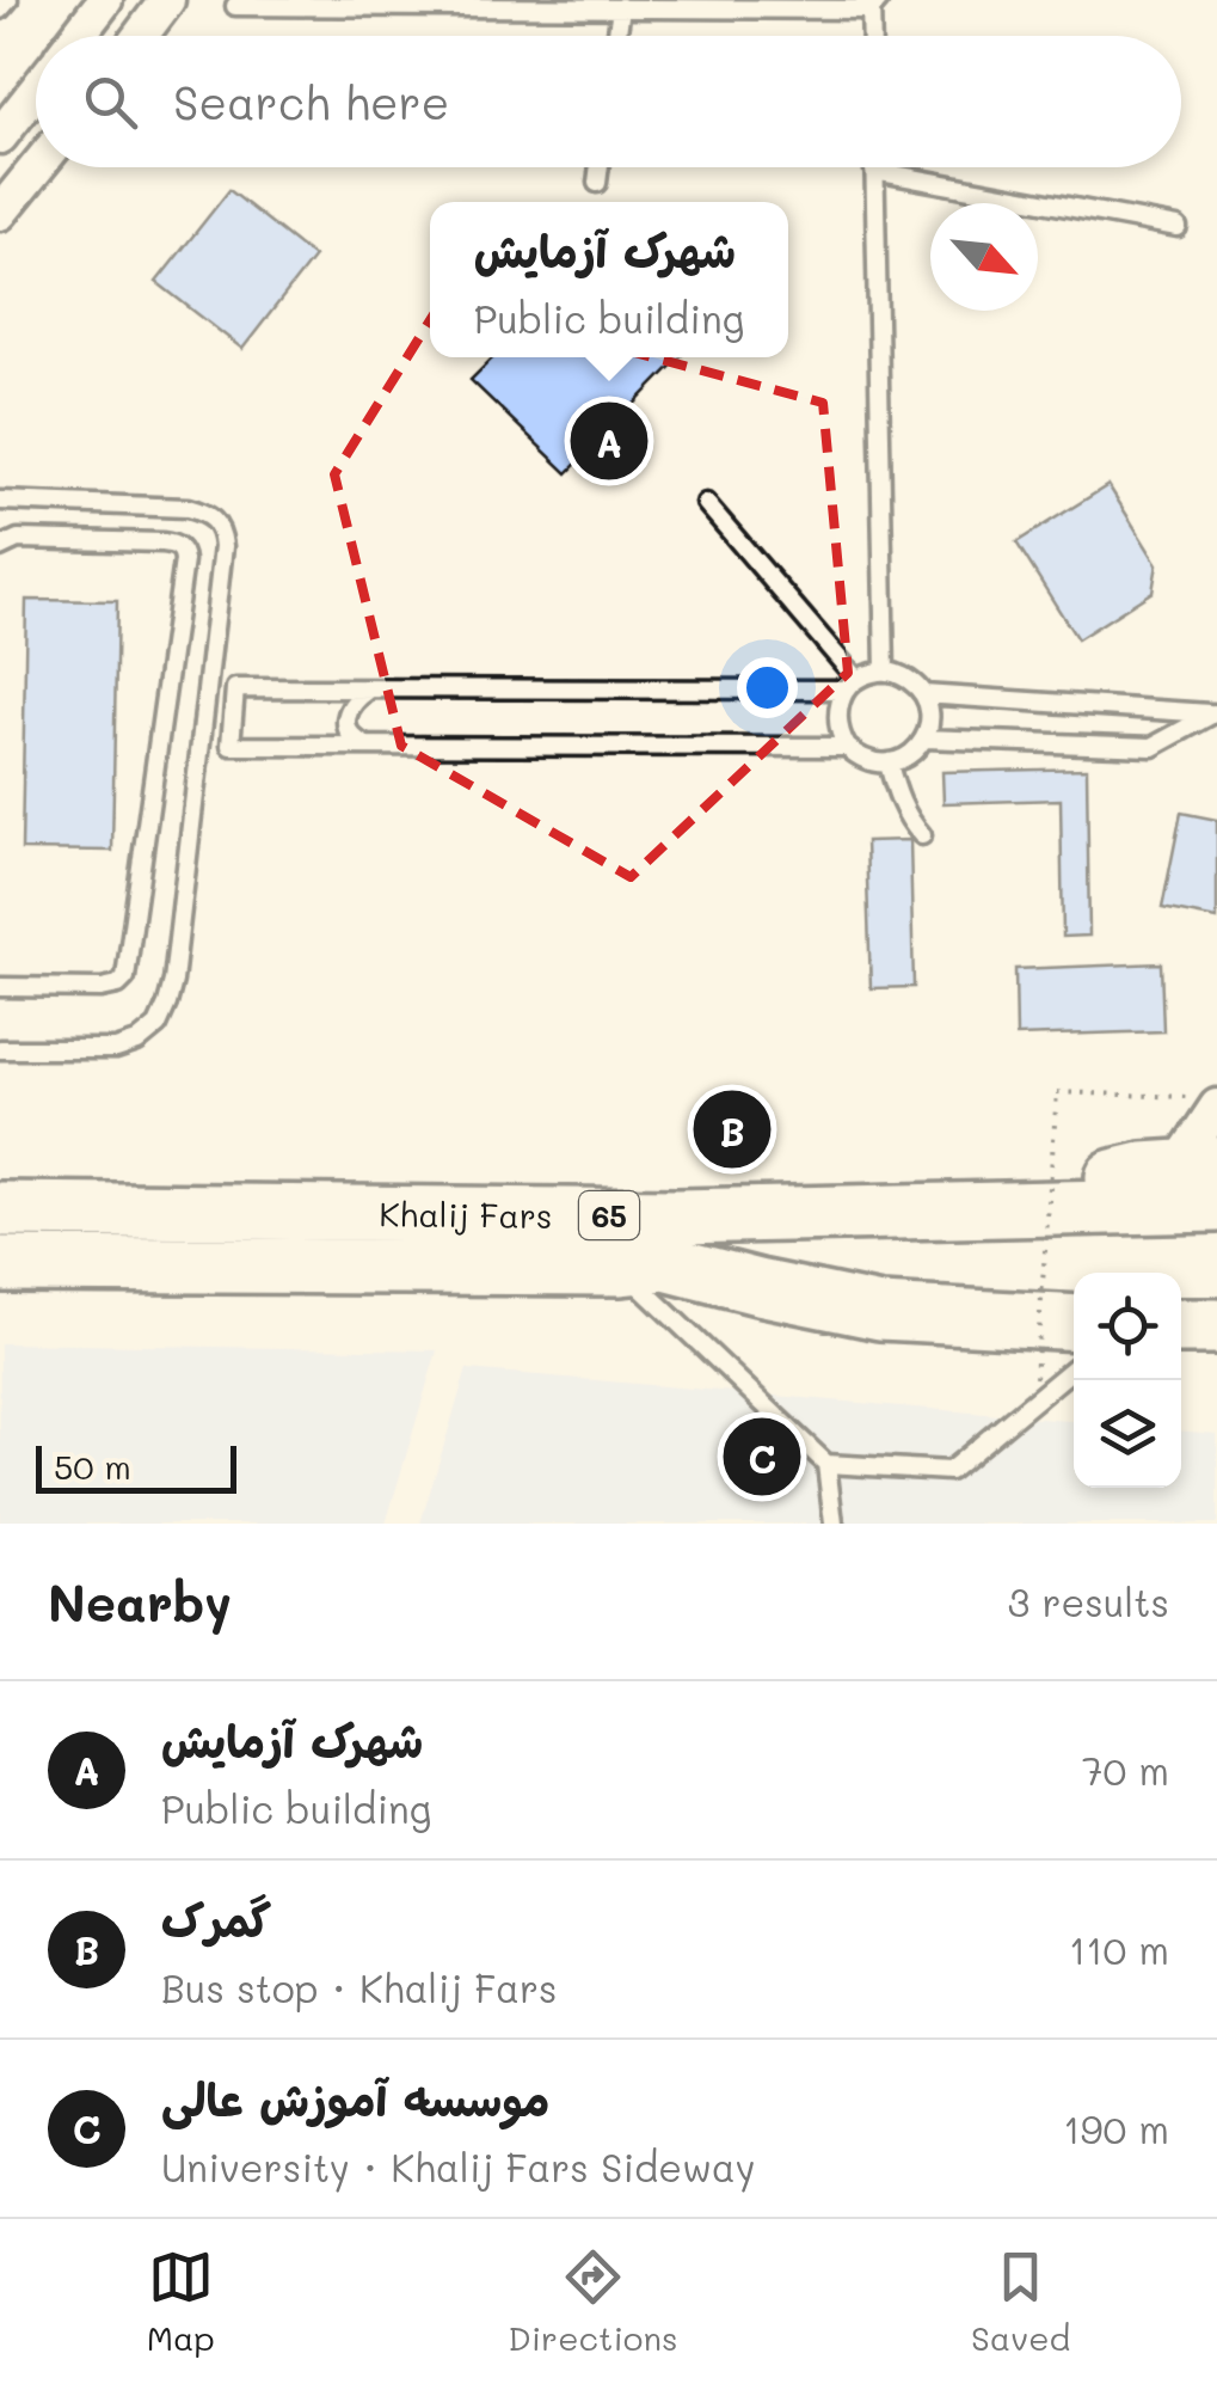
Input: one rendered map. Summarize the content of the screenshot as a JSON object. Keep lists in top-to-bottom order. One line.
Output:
{"streets":{"highway":["Khalij Fars","65"]},"scale_bar":"50 m","north":"bottom right","page":{"search":"Search here","popup":["شهرک آزمایش","Public building"],"pins":["A","B","C"],"scale":"50 m","heading":["Nearby","3 results"],"list":[{"mark":"A","name":"شهرک آزمایش","note":"Public building","value":"70 m"},{"mark":"B","name":"گمرک","note":"Bus stop · Khalij Fars","value":"110 m"},{"mark":"C","name":"موسسه آموزش عالی","note":"University · Khalij Fars Sideway","value":"190 m"}],"nav":["Map","Directions","Saved"]}}
